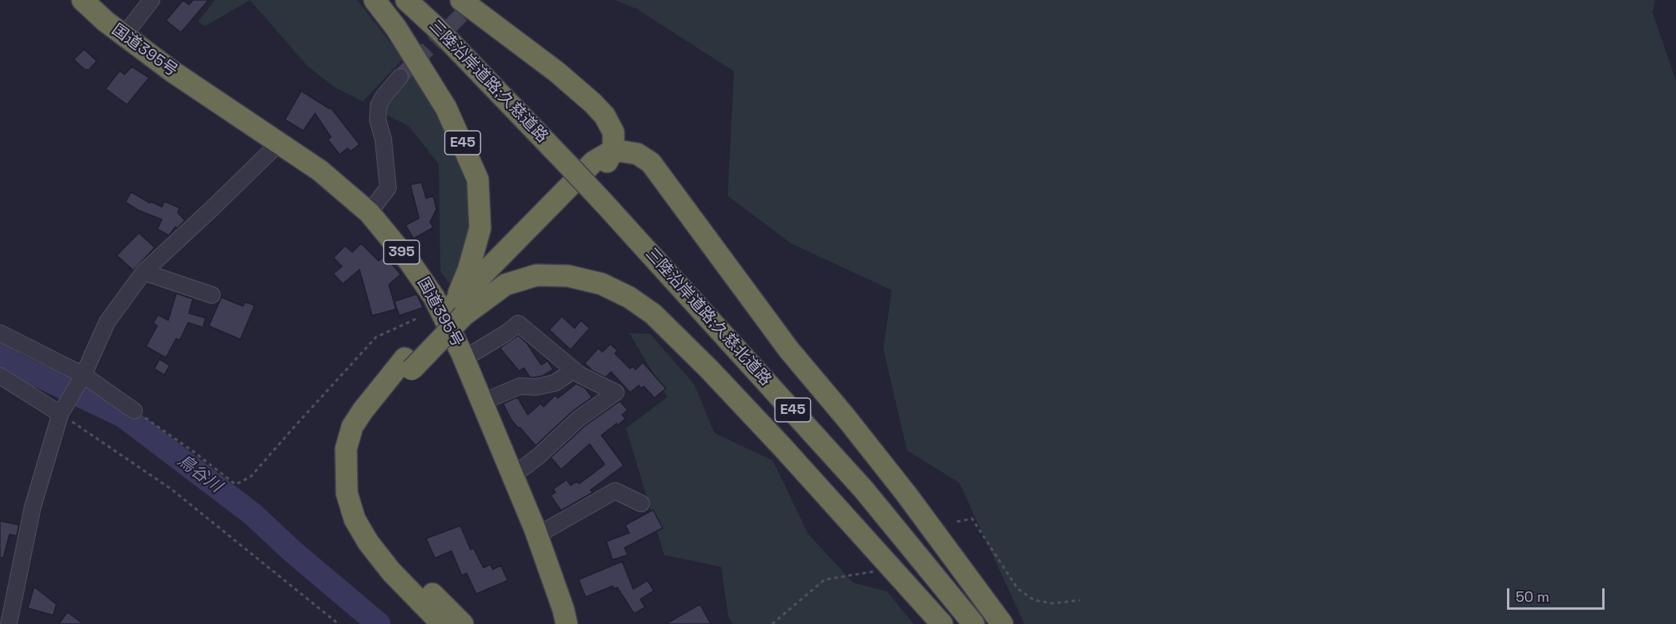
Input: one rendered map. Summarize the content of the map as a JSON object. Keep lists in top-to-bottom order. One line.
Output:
{"streets":{"highway":["国道395号","三陸沿岸道路;久慈道路","E45","395","三陸沿岸道路;久慈北道路"]},"crossings":[["三陸沿岸道路;久慈道路","三陸沿岸道路;久慈北道路"]],"water":["鳥谷川"],"scale_bar":"50 m"}
